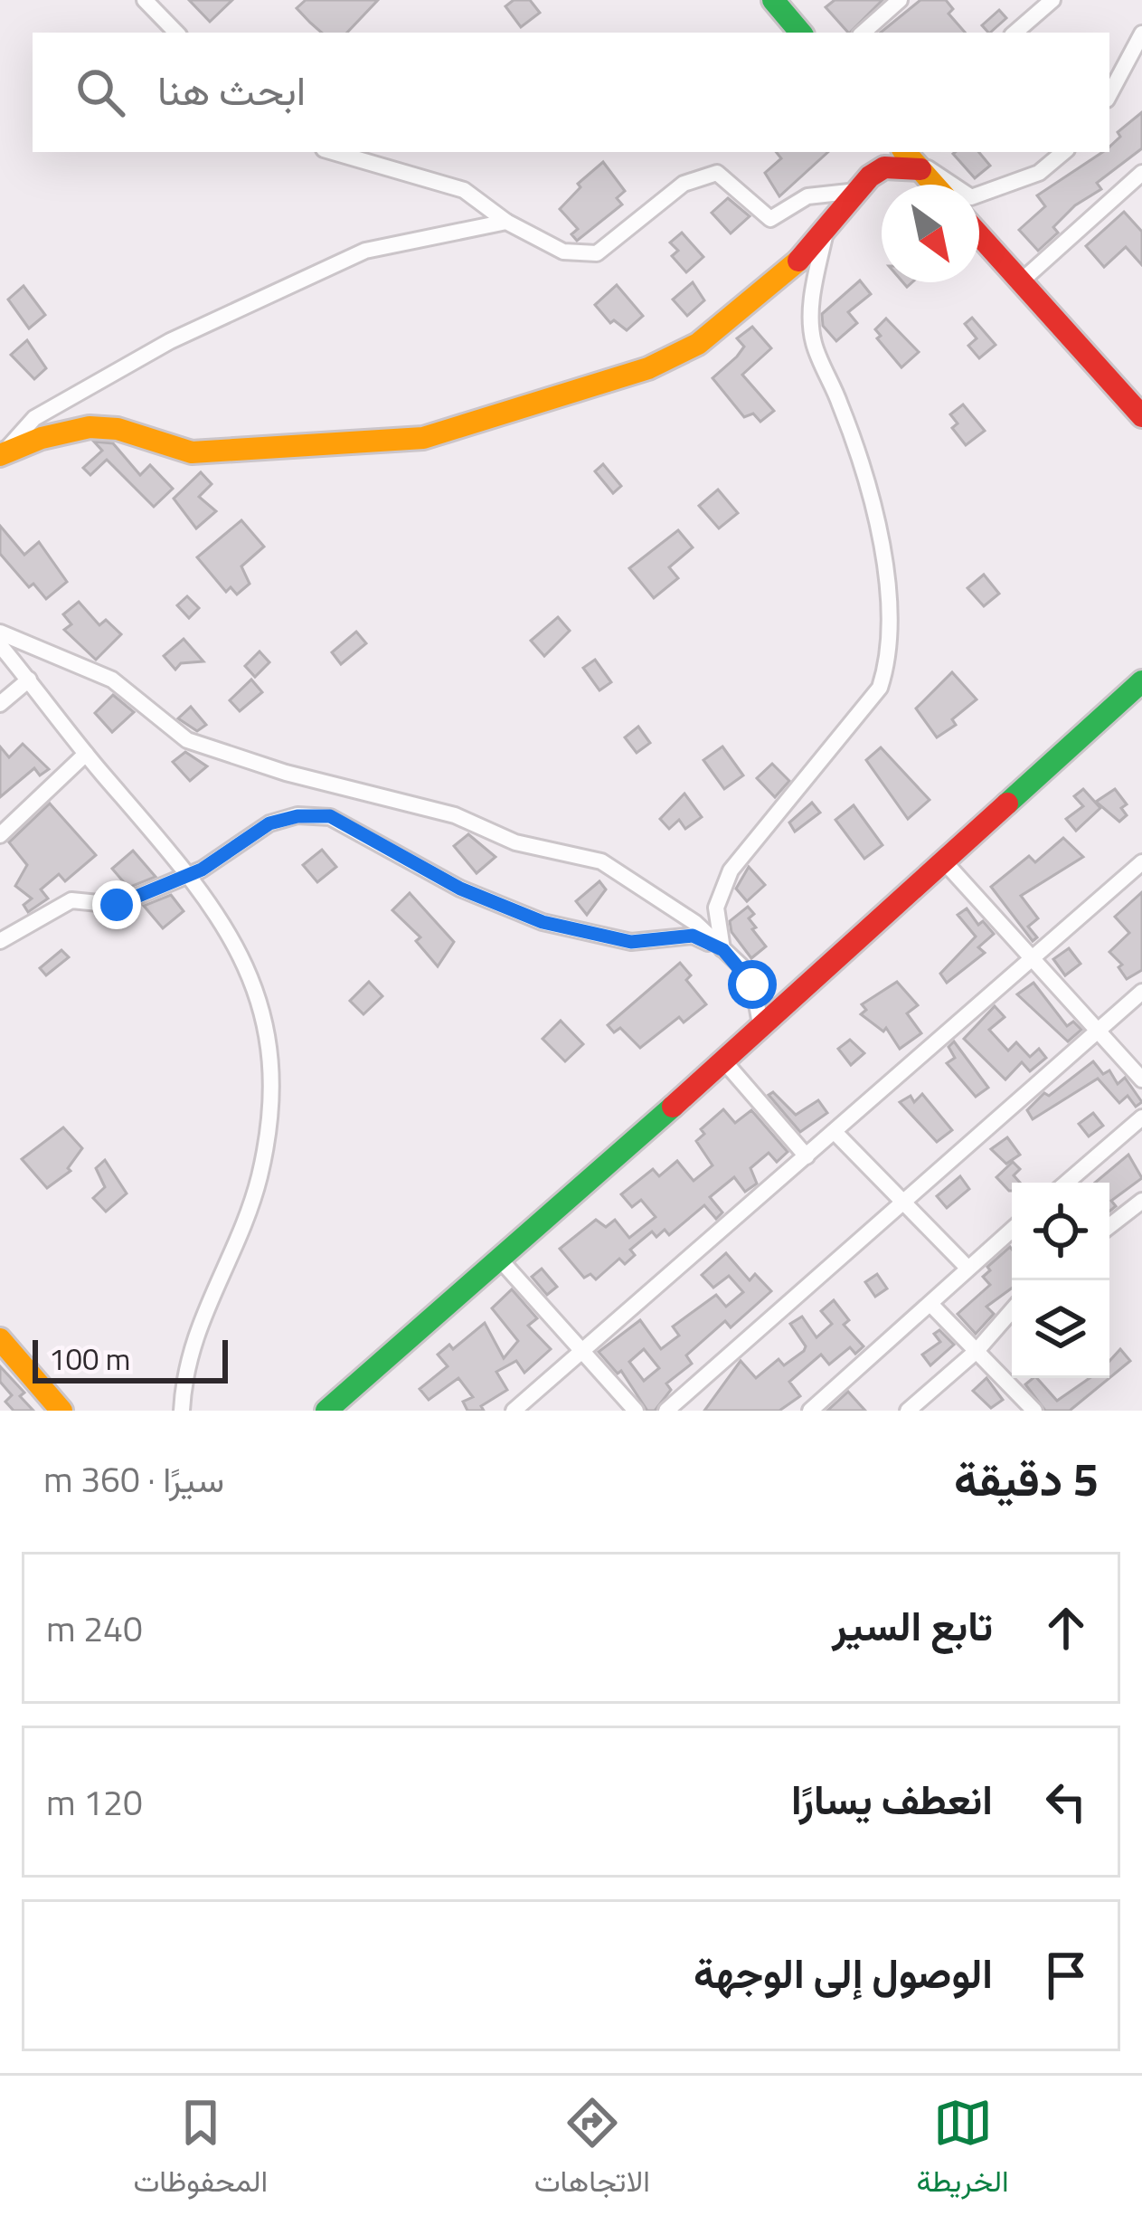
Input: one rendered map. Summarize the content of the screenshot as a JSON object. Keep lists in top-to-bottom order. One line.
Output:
{"scale_bar":"100 m","north":"bottom right","page":{"search":"ابحث هنا","scale":"100 m","heading":["5 دقيقة","سيرًا · 360 m"],"list":[["تابع السير","240 m"],["انعطف يسارًا","120 m"],"الوصول إلى الوجهة"],"nav":["الخريطة","الاتجاهات","المحفوظات"]}}
